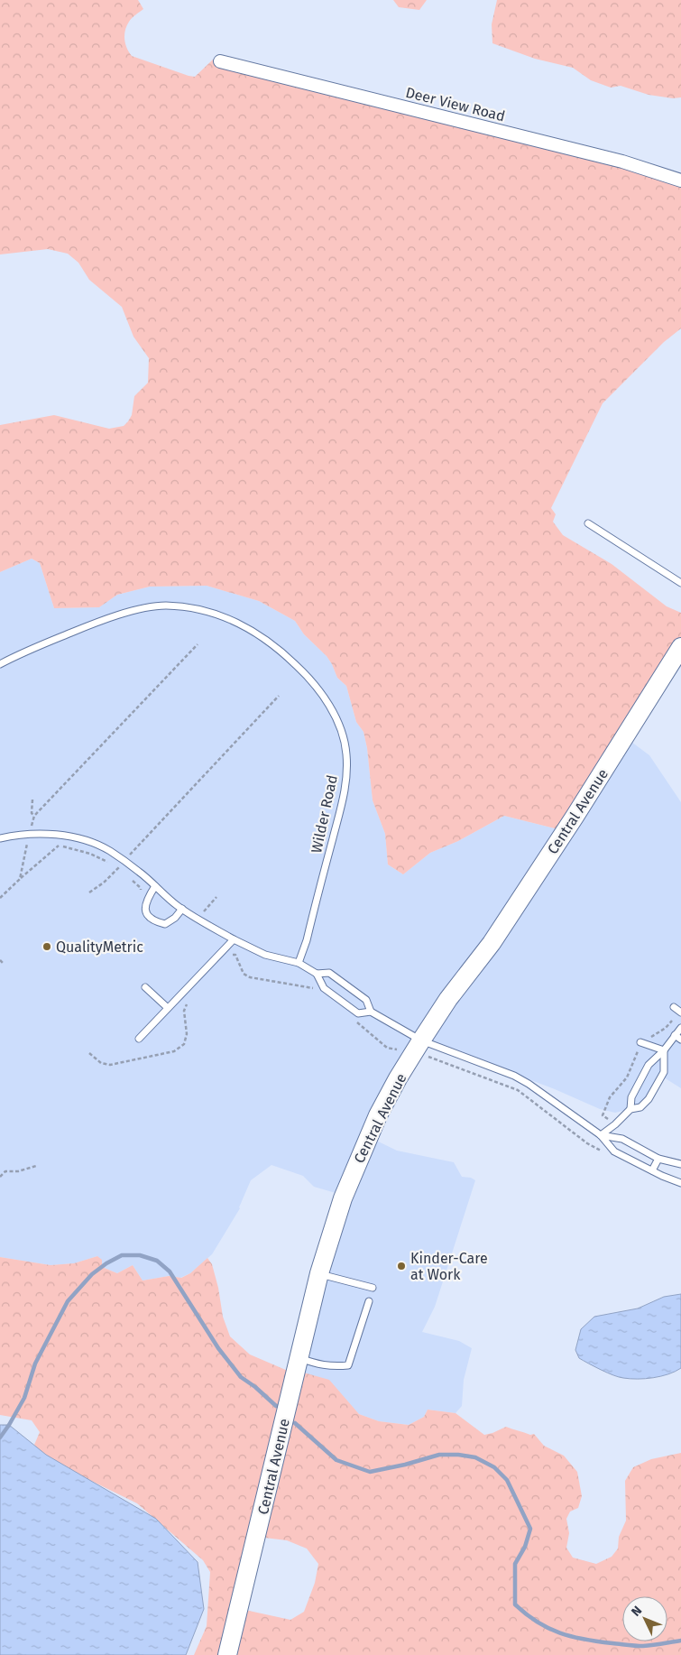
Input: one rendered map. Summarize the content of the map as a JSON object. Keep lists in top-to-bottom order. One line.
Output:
{"streets":{"main road":["Central Avenue"],"street":["Deer View Road"],"lane":["Wilder Road"]},"places":["QualityMetric","Kinder-Care at Work"],"north":"top left"}
